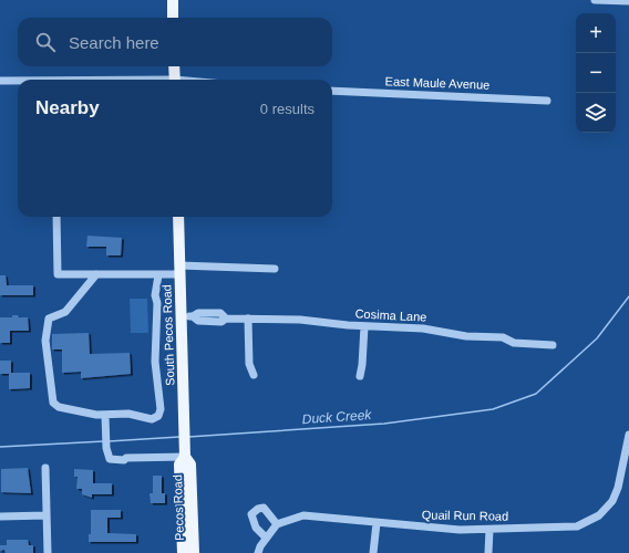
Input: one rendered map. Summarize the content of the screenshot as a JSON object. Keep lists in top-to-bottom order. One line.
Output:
{"streets":{"main road":["South Pecos Road","Pecos Road"],"street":["East Maule Avenue","Cosima Lane","Quail Run Road"]},"crossings":[["Cosima Lane","South Pecos Road"],["South Pecos Road","Pecos Road"]],"water":["Duck Creek"],"page":{"map_buttons":["+","−"],"search":"Search here","heading":["Nearby","0 results"]}}
